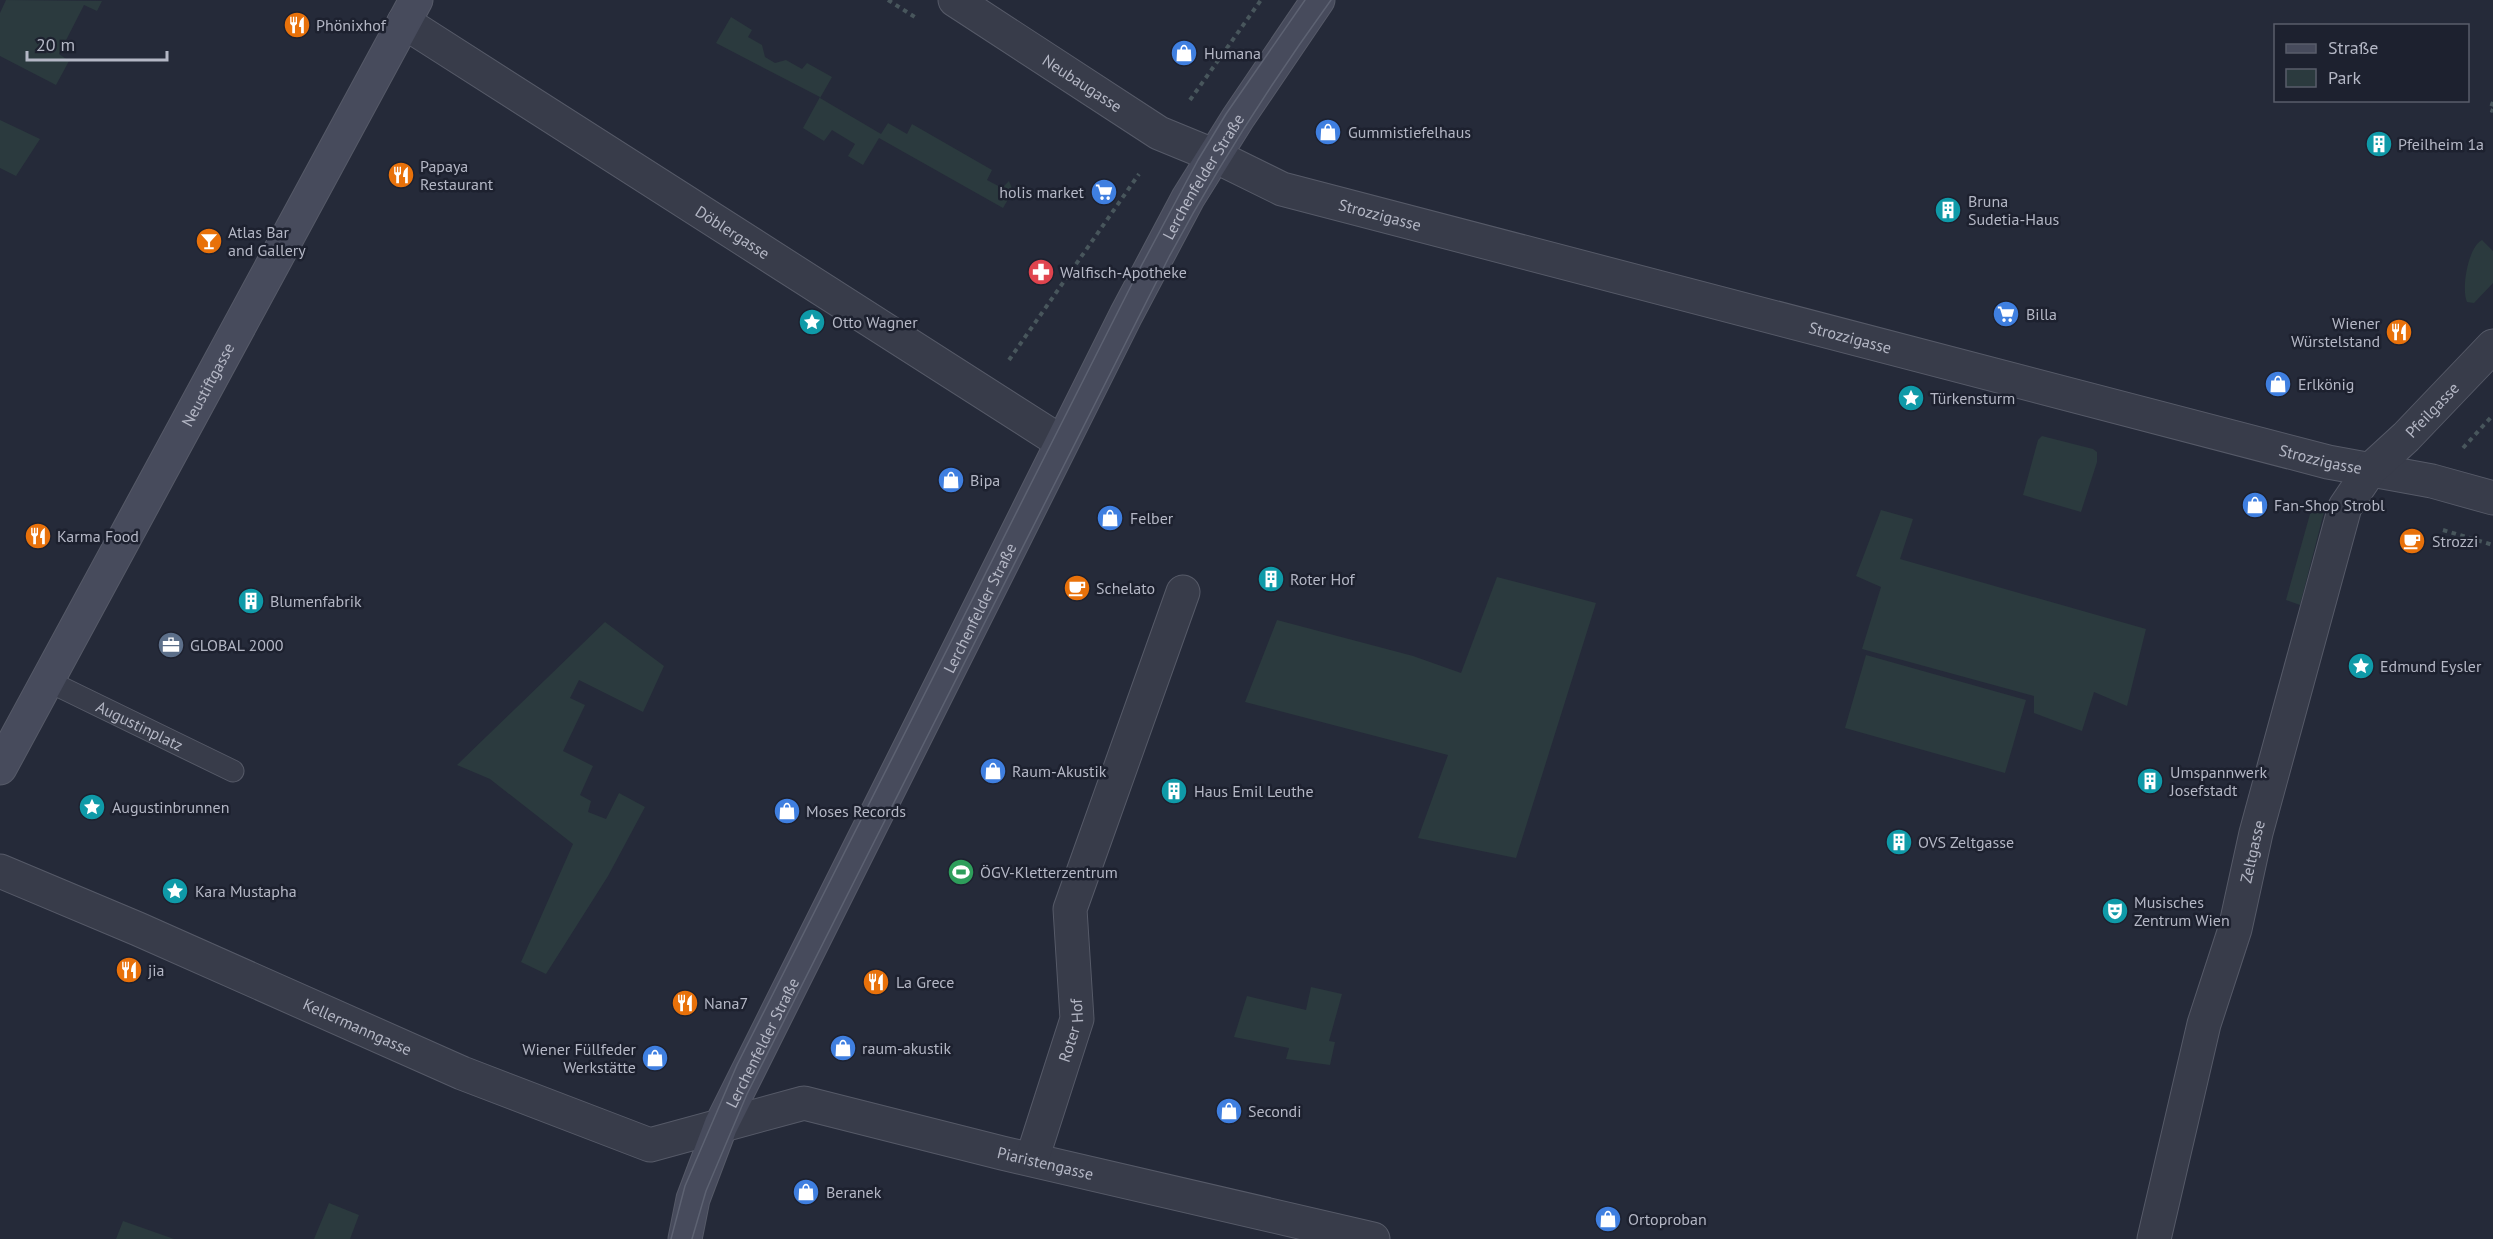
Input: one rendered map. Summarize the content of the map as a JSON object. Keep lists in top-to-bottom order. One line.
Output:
{"streets":{"main road":["Lerchenfelder Straße","Neustiftgasse"],"street":["Neubaugasse","Strozzigasse","Döblergasse","Pfeilgasse","Zeltgasse","Kellermanngasse","Roter Hof","Piaristengasse"],"lane":["Augustinplatz"]},"crossings":[["Neubaugasse","Lerchenfelder Straße"],["Neubaugasse","Strozzigasse"],["Lerchenfelder Straße","Strozzigasse"],["Lerchenfelder Straße","Döblergasse"],["Lerchenfelder Straße","Kellermanngasse"],["Lerchenfelder Straße","Piaristengasse"],["Strozzigasse","Pfeilgasse"],["Strozzigasse","Zeltgasse"],["Döblergasse","Neustiftgasse"],["Neustiftgasse","Augustinplatz"],["Pfeilgasse","Zeltgasse"],["Kellermanngasse","Piaristengasse"],["Roter Hof","Piaristengasse"]],"places":{"restaurant":["Phönixhof","Papaya Restaurant","Wiener Würstelstand","Karma Food","jia","La Grece","Nana7"],"shop":["Humana","Gummistiefelhaus","Erlkönig","Bipa","Fan-Shop Strobl","Felber","Raum-Akustik","Moses Records","raum-akustik","Wiener Füllfeder Werkstätte","Secondi","Beranek","Ortoproban"],"building":["Pfeilheim 1a","Bruna Sudetia-Haus","Roter Hof","Blumenfabrik","Umspannwerk Josefstadt","Haus Emil Leuthe","OVS Zeltgasse"],"supermarket":["holis market","Billa"],"bar":["Atlas Bar and Gallery"],"pharmacy":["Walfisch-Apotheke"],"place":["Otto Wagner","Türkensturm","Edmund Eysler","Augustinbrunnen","Kara Mustapha"],"cafe":["Strozzi","Schelato"],"office":["GLOBAL 2000"],"sports":["ÖGV-Kletterzentrum"],"theatre":["Musisches Zentrum Wien"]},"legend":["Straße","Park"],"scale_bar":"20 m"}
